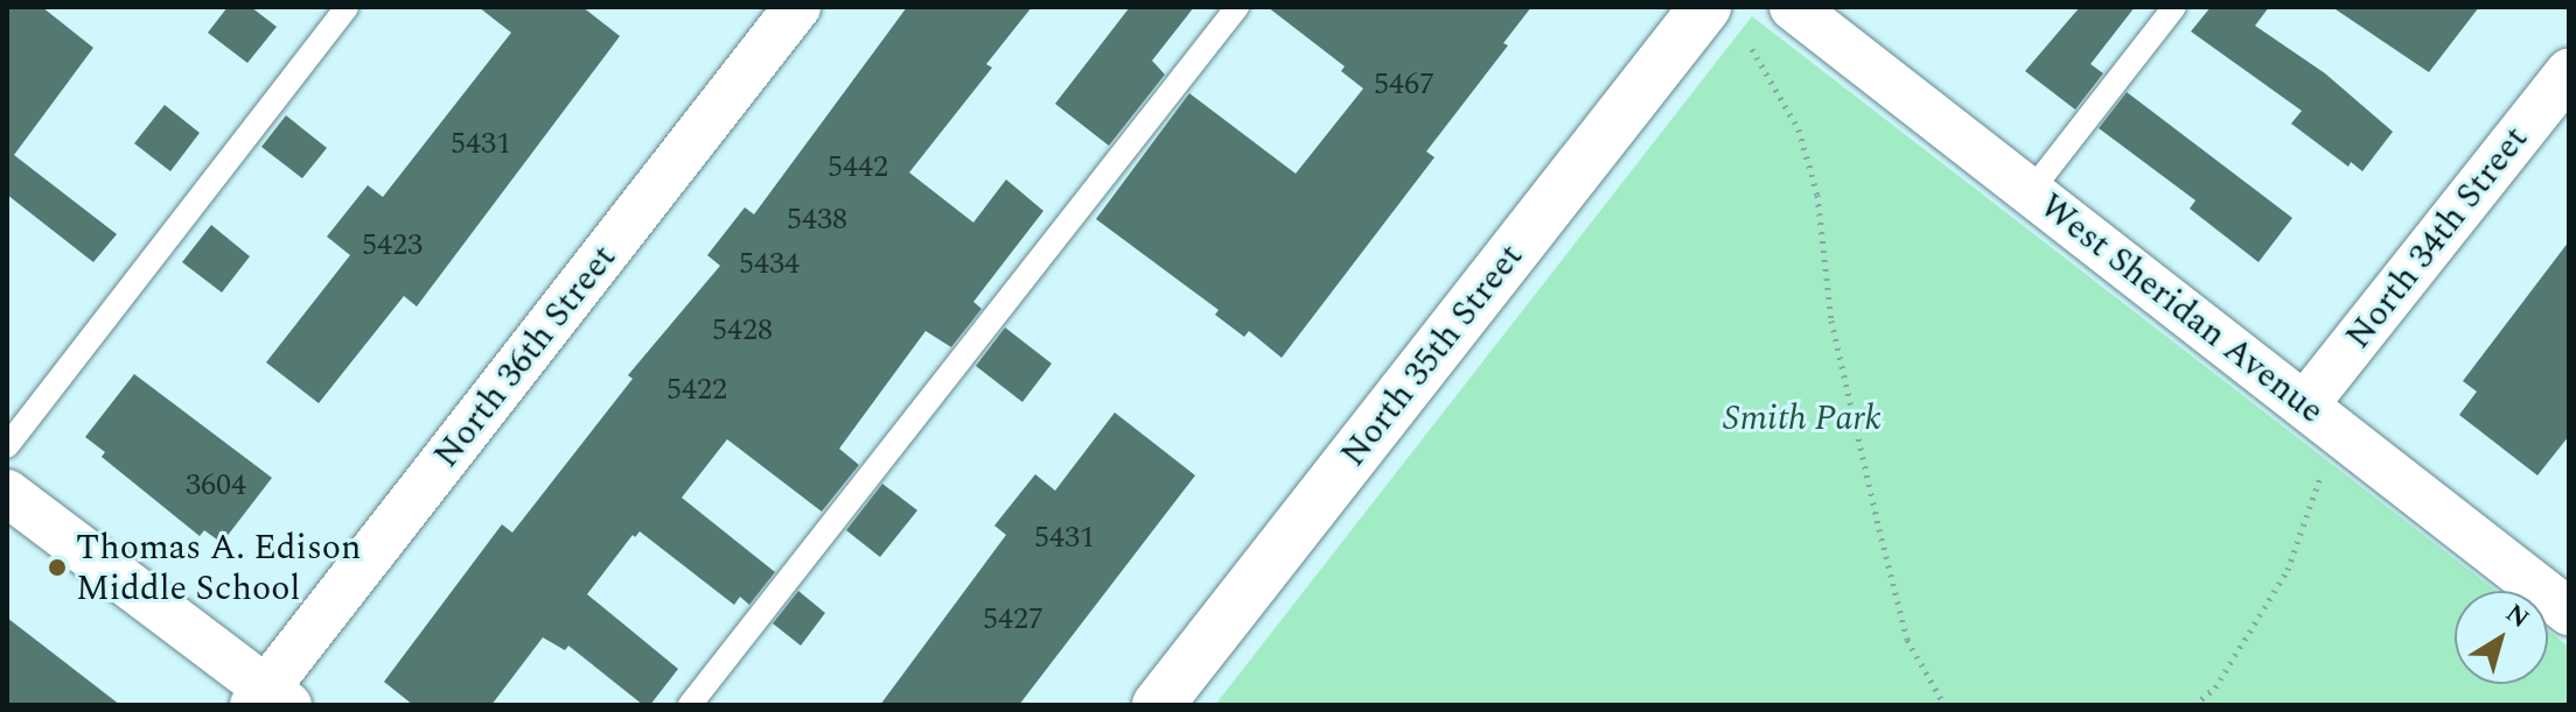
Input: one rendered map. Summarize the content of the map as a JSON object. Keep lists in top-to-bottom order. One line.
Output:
{"streets":{"street":["North 34th Street","West Sheridan Avenue","North 35th Street","North 36th Street"]},"crossings":[["North 34th Street","West Sheridan Avenue"]],"parks":["Smith Park"],"places":["Thomas A. Edison Middle School"],"house_numbers":["5467","5431","5442","5438","5423","5434","5428","5422","3604","5431","5427"],"north":"top right"}
